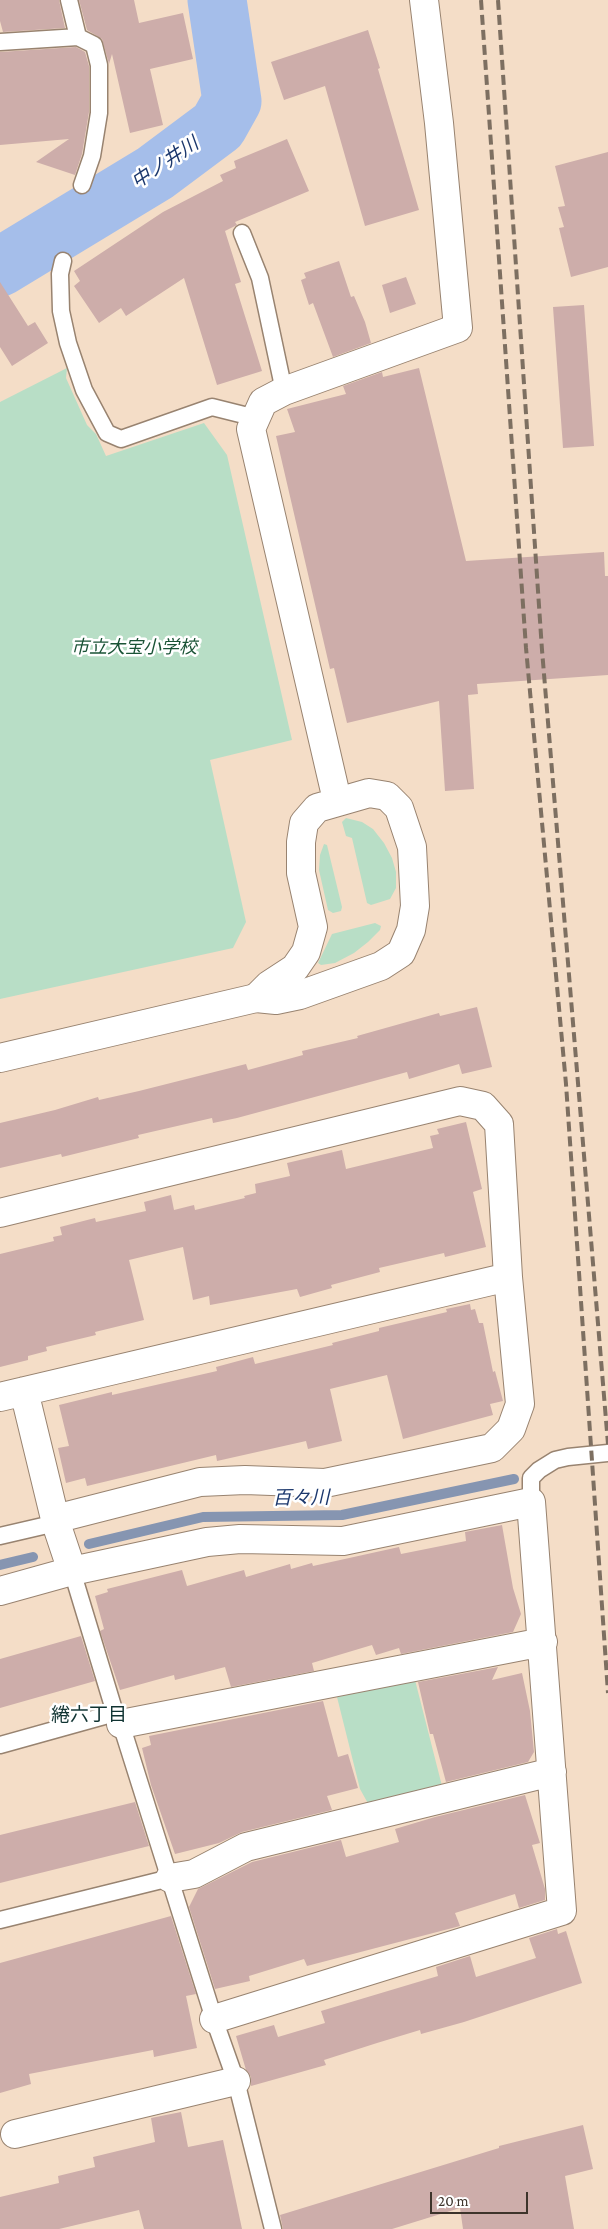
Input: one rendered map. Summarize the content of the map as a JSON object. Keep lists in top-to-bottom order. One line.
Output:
{"districts":["綣六丁目"],"water":["中ノ井川","百々川"],"parks":["市立大宝小学校"],"scale_bar":"20 m"}
